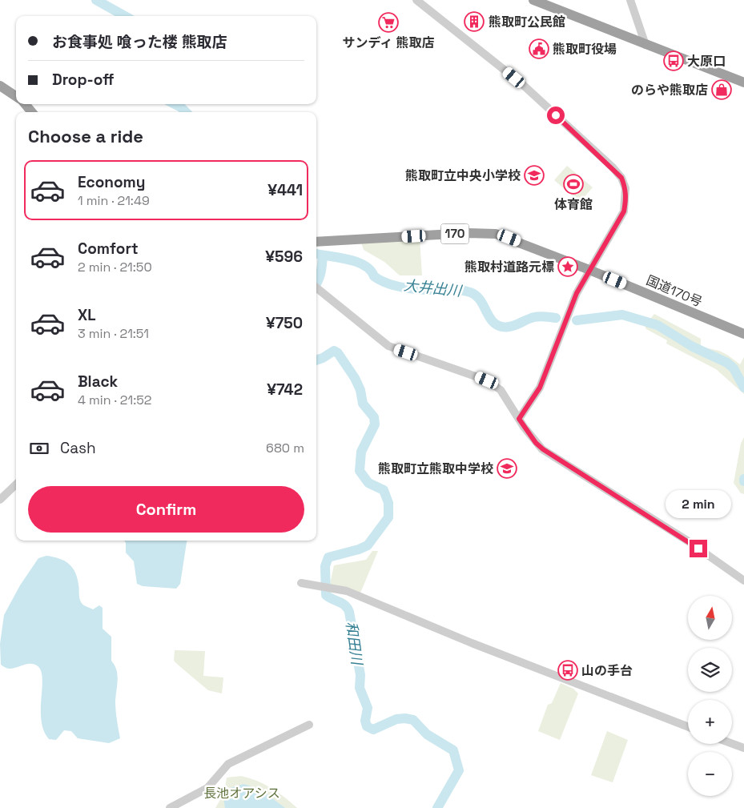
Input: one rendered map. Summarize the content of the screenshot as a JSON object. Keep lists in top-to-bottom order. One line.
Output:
{"streets":{"highway":["170","国道170号"]},"water":["大井出川","和田川"],"parks":["長池オアシス"],"places":{"building":["熊取町公民館"],"supermarket":["サンディ 熊取店"],"public building":["熊取町役場"],"bus stop":["大原口","山の手台"],"shop":["のらや熊取店"],"school or university":["熊取町立中央小学校","熊取町立熊取中学校"],"sports":["体育館"],"place":["熊取村道路元標"]},"north":"top","page":{"banner":["お食事処 喰った楼 熊取店","Drop-off"],"heading":"Choose a ride","list":[{"name":"Economy","note":"1 min · 21:49","value":"¥441"},{"name":"Comfort","note":"2 min · 21:50","value":"¥596"},{"name":"XL","note":"3 min · 21:51","value":"¥750"},{"name":"Black","note":"4 min · 21:52","value":"¥742"}],"pay":["Cash","680 m"],"buttons":"Confirm","bubble":"2 min","map_buttons":["+","−"]}}
